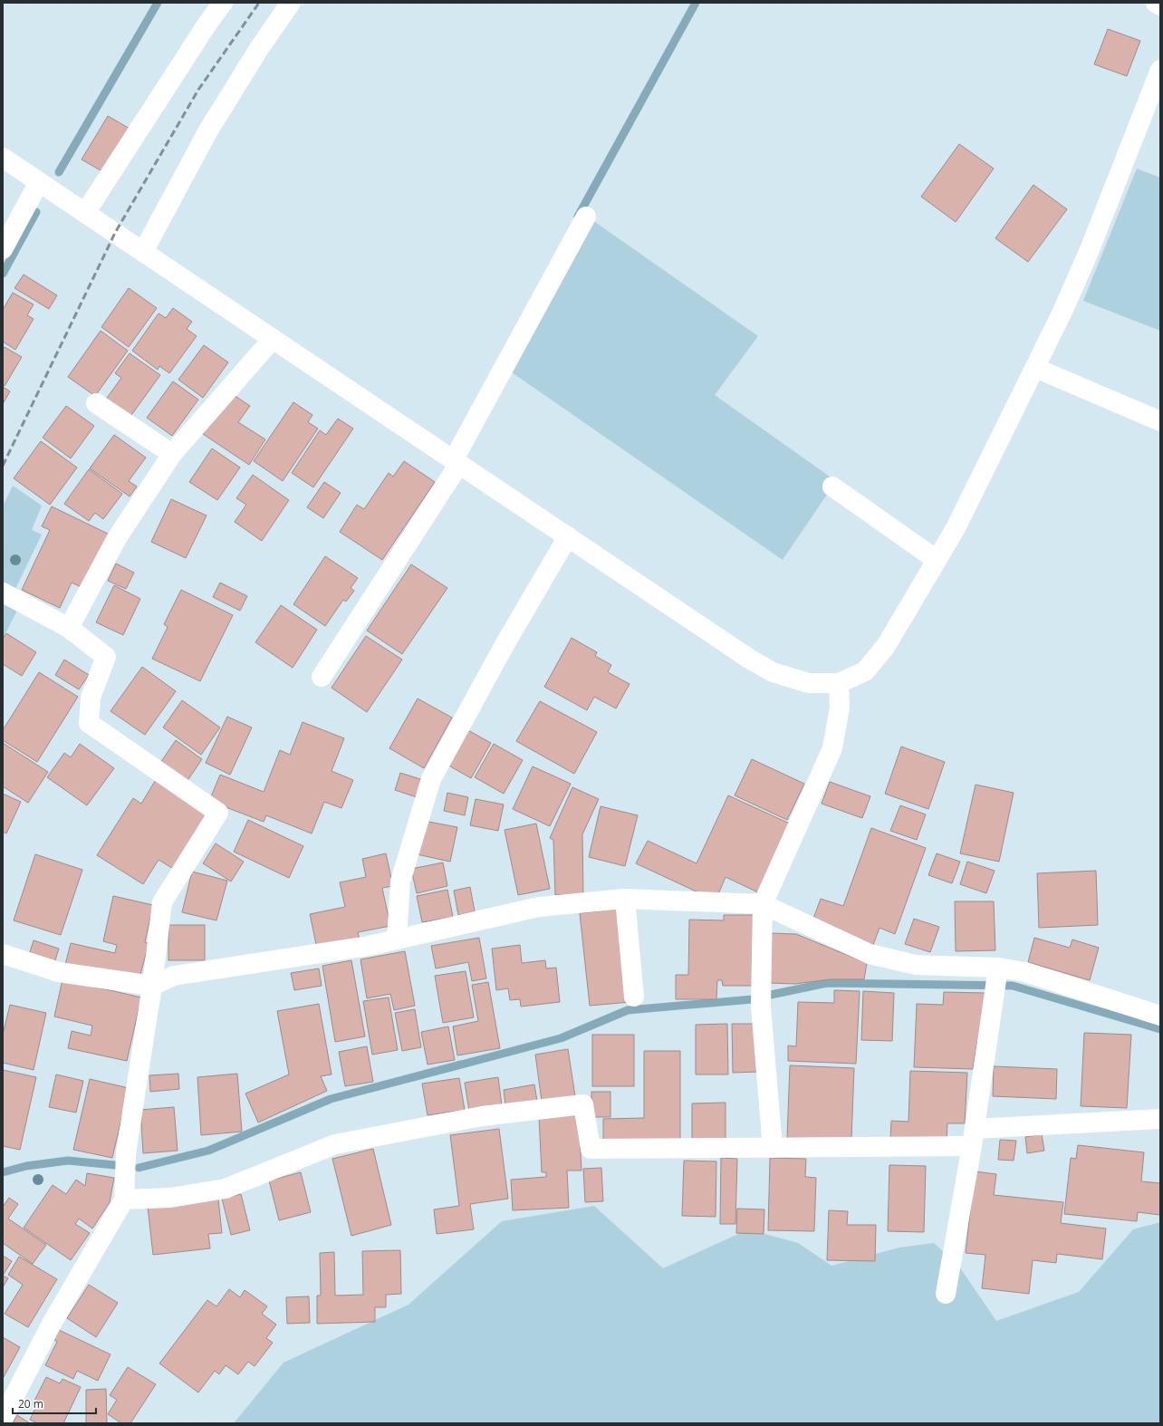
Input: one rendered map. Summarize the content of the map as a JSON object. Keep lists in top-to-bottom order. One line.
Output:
{"scale_bar":"20 m"}
